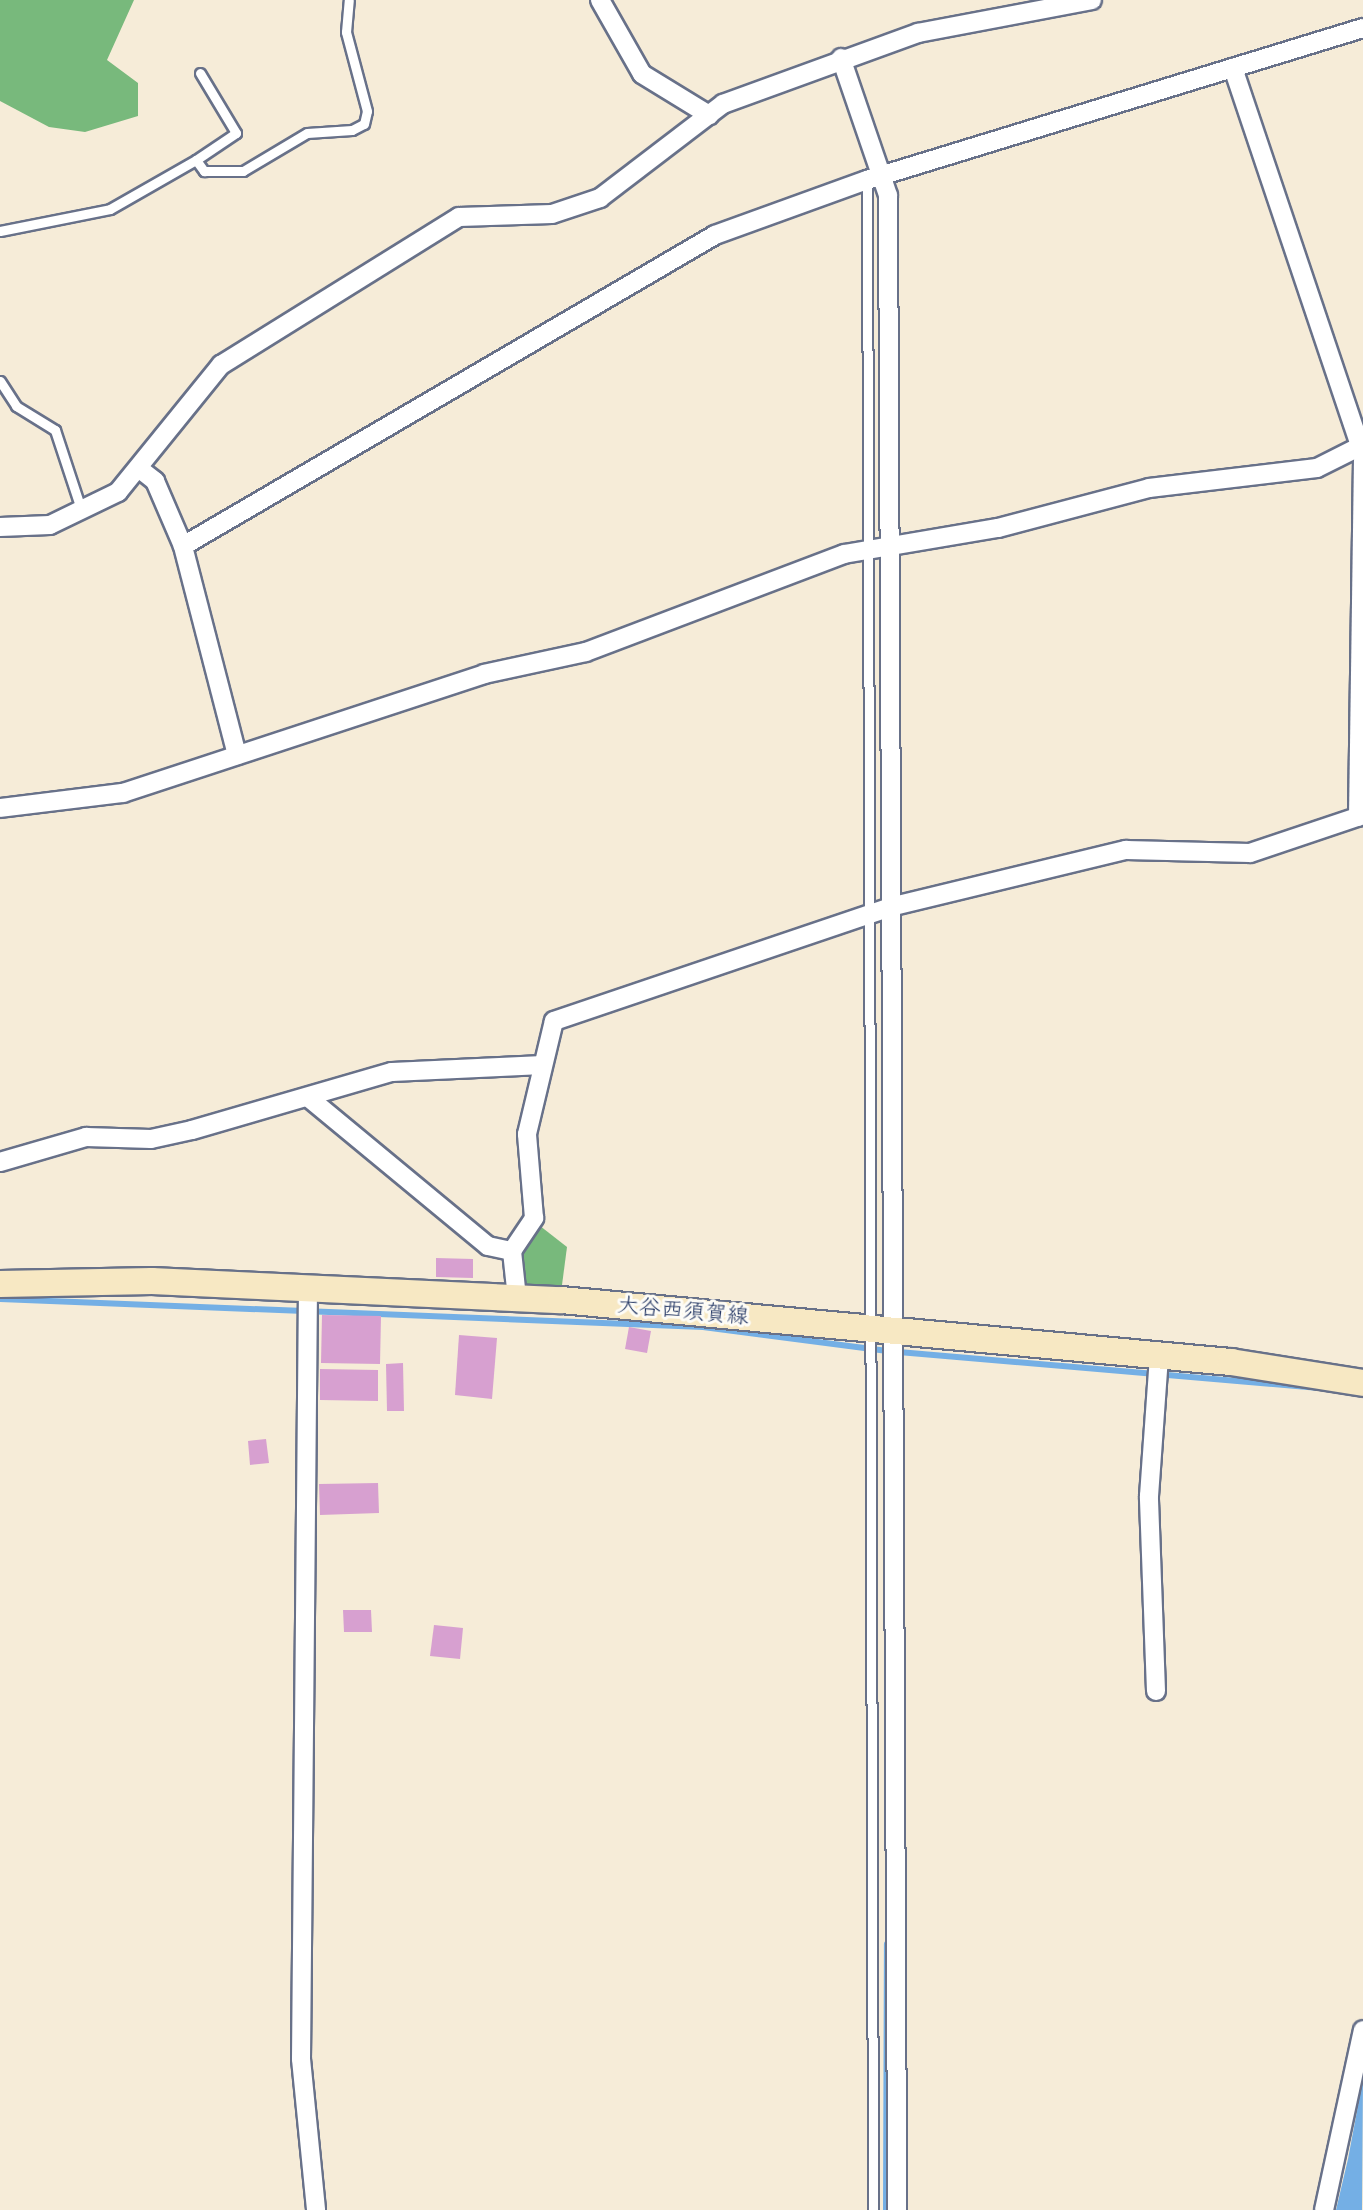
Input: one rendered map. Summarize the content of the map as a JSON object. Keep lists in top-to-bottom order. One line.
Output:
{"streets":{"main road":["大谷西須賀線"]}}
